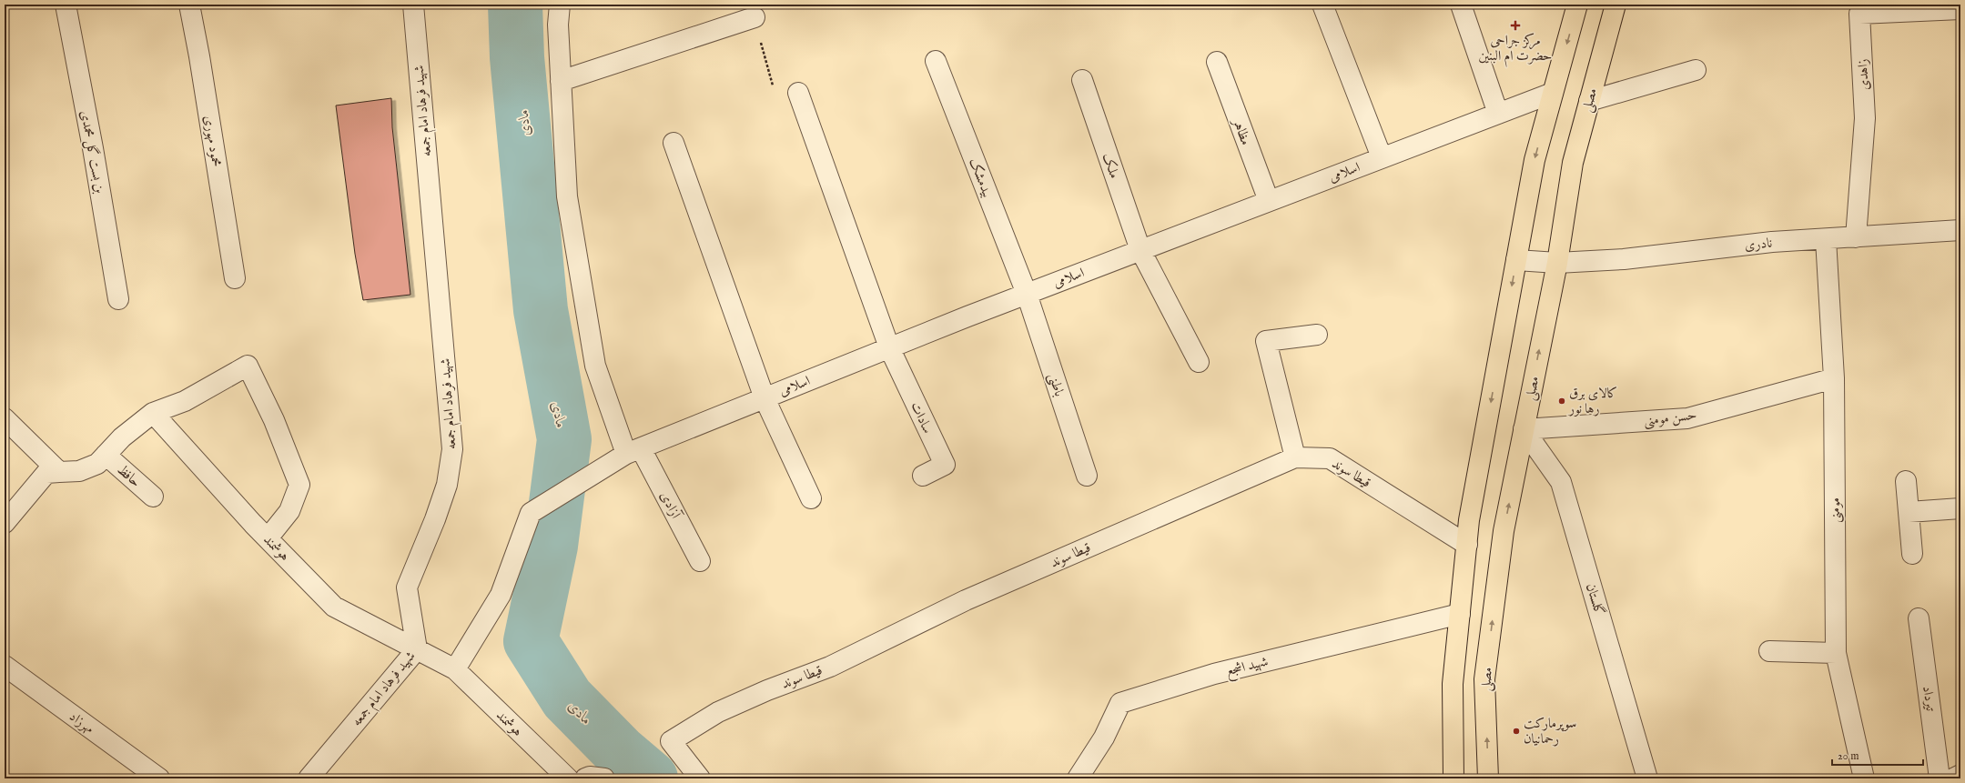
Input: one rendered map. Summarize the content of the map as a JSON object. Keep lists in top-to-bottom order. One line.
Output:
{"streets":{"main road":["مصلی"],"street":["زاهدی","شهید فرهاد امام جمعه","مظاهر","محمود مهوری","بن بست گل محمدی","ملک","اسلامی","بیدمشک","نادری","باطنی","سادات","حسن مومنی","قیطا سوند","حافظ","آزادی","مومنی","هوشمند","گلستان","شهید اشجع","تیرداد","مهرزاد"]},"crossings":[["زاهدی","نادری"],["مصلی","نادری"],["مصلی","حسن مومنی"],["مصلی","گلستان"],["شهید فرهاد امام جمعه","هوشمند"],["مظاهر","اسلامی"],["ملک","اسلامی"],["اسلامی","بیدمشک"],["اسلامی","باطنی"],["اسلامی","سادات"],["اسلامی","آزادی"],["اسلامی","هوشمند"],["بیدمشک","باطنی"],["نادری","مومنی"],["حسن مومنی","مومنی"],["حسن مومنی","گلستان"]],"water":["مادی"],"places":{"health":["مرکز جراحی حضرت ام البنین"],"other":["کالای برق رها نور","سوپرمارکت رحمانیان"]},"scale_bar":"20 m"}
